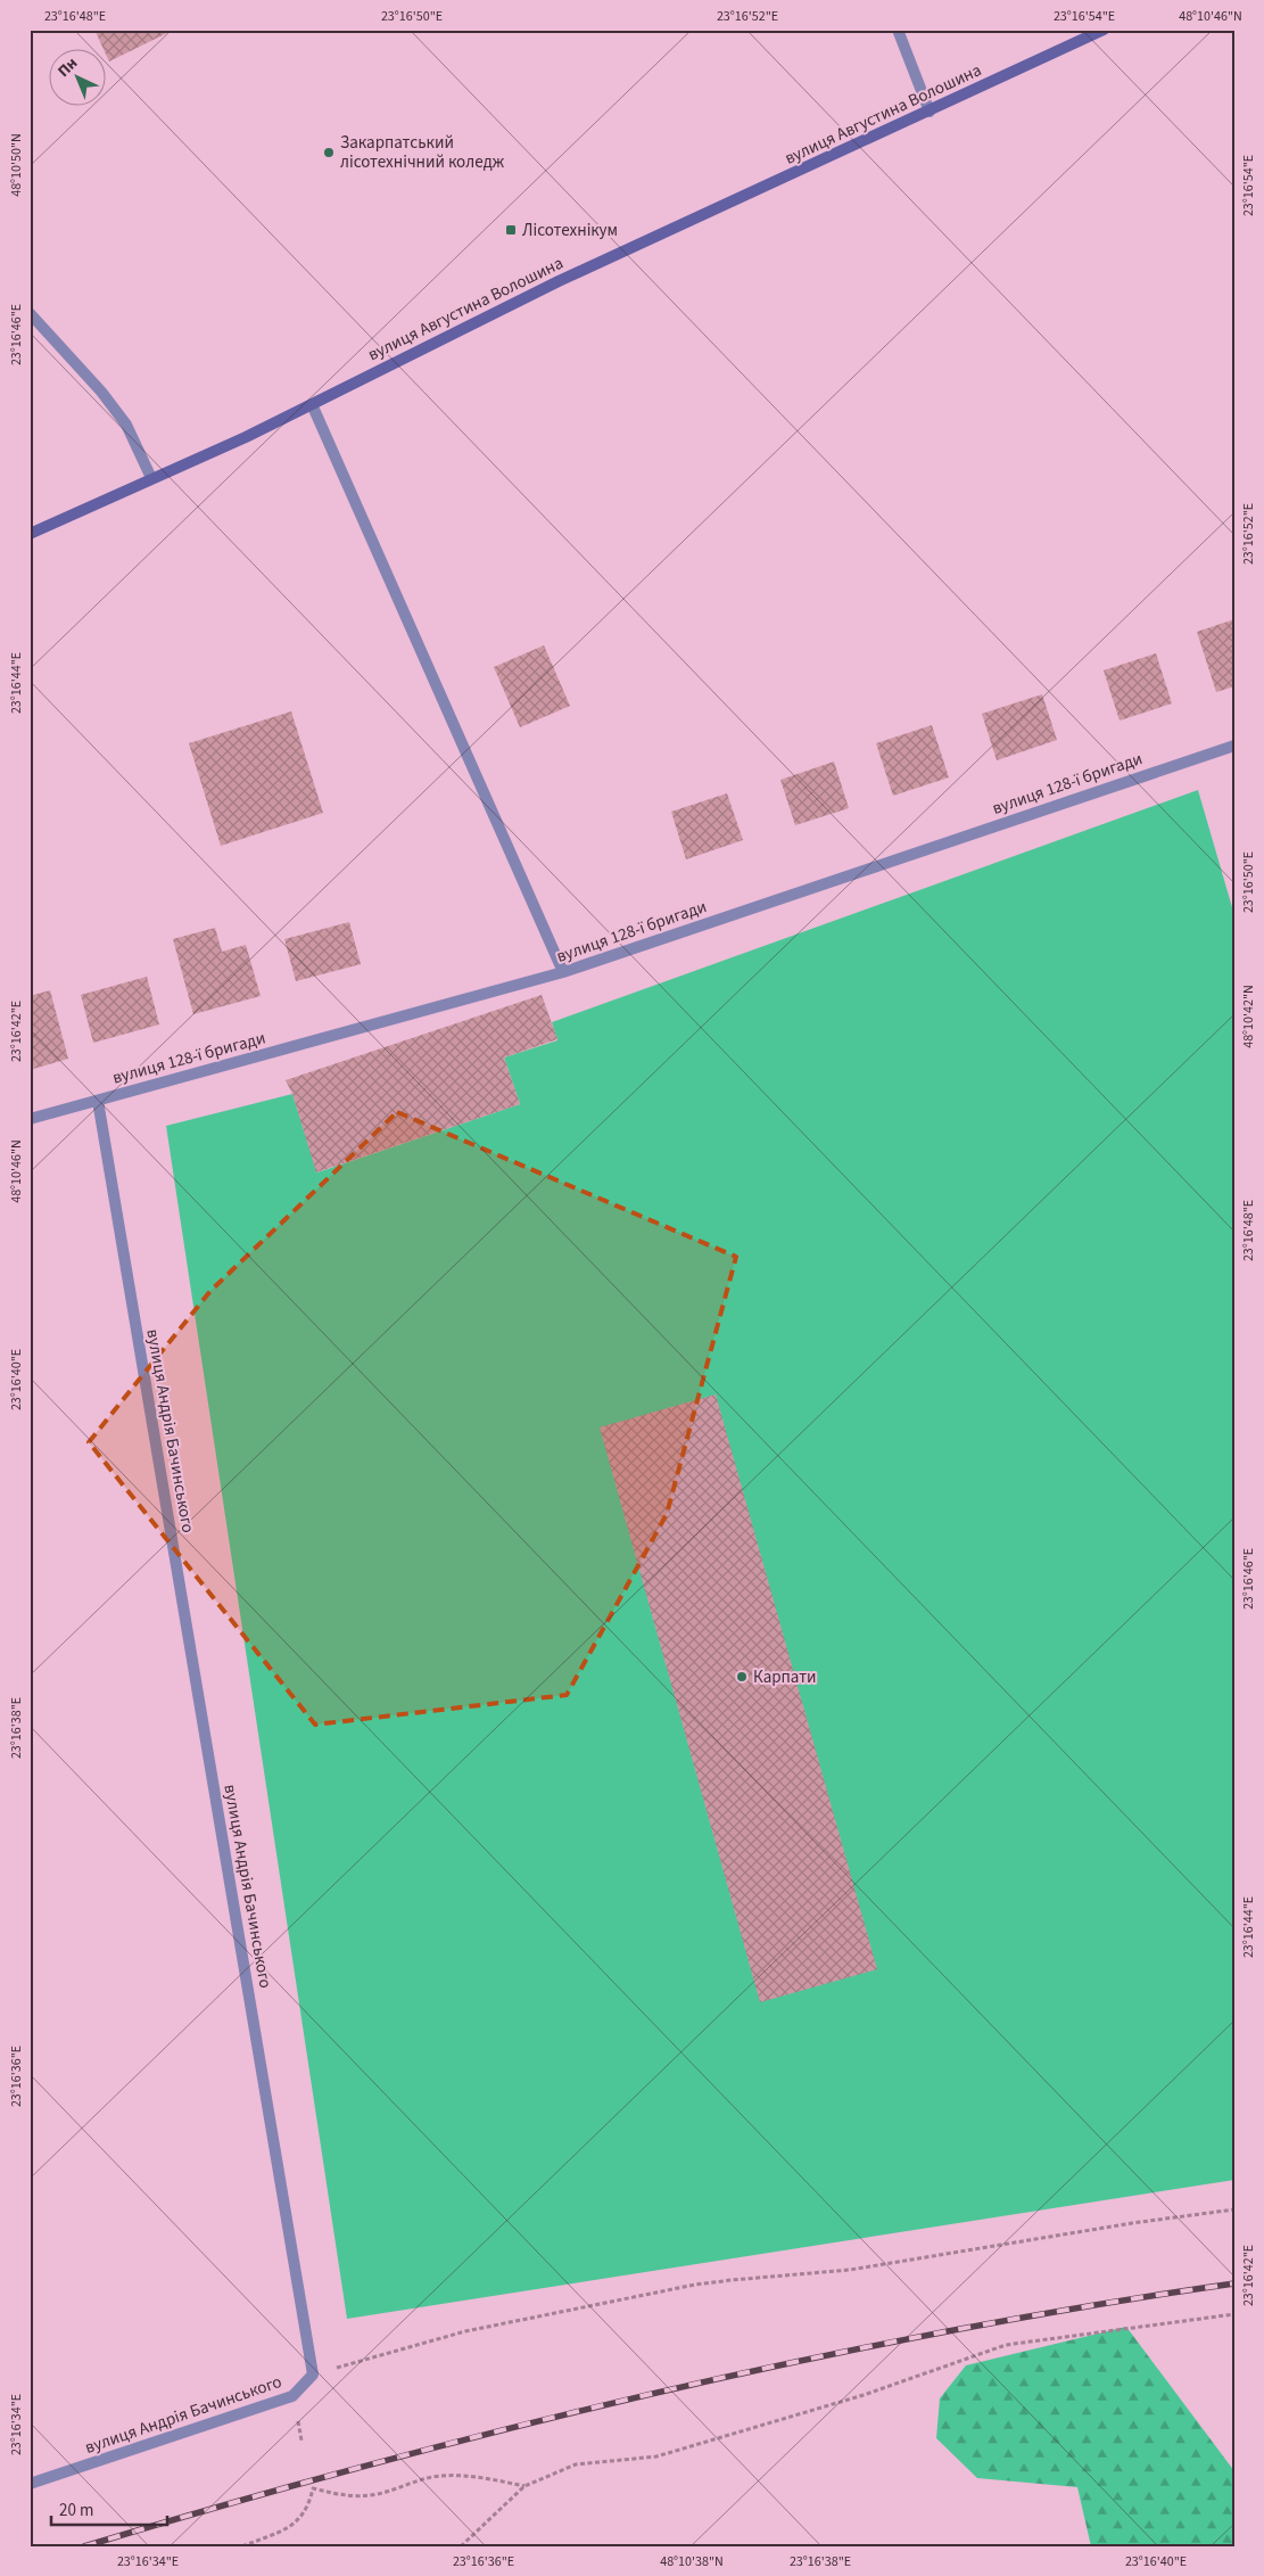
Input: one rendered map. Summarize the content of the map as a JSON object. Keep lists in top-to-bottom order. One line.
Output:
{"streets":{"main road":["вулиця Августина Волошина"],"street":["вулиця 128-ї бригади","вулиця Андрія Бачинського"]},"crossings":[["вулиця 128-ї бригади","вулиця Андрія Бачинського"]],"places":{"other":["Закарпатський лісотехнічний коледж","Карпати"],"transit":["Лісотехнікум"]},"scale_bar":"20 m","north":"top left","coordinates":["23°16'48\"E","23°16'50\"E","23°16'52\"E","23°16'54\"E","48°10'46\"N","48°10'50\"N","23°16'46\"E","23°16'44\"E","48°10'42\"N","23°16'42\"E","23°16'40\"E","23°16'38\"E","23°16'36\"E","23°16'34\"E","48°10'38\"N"]}
